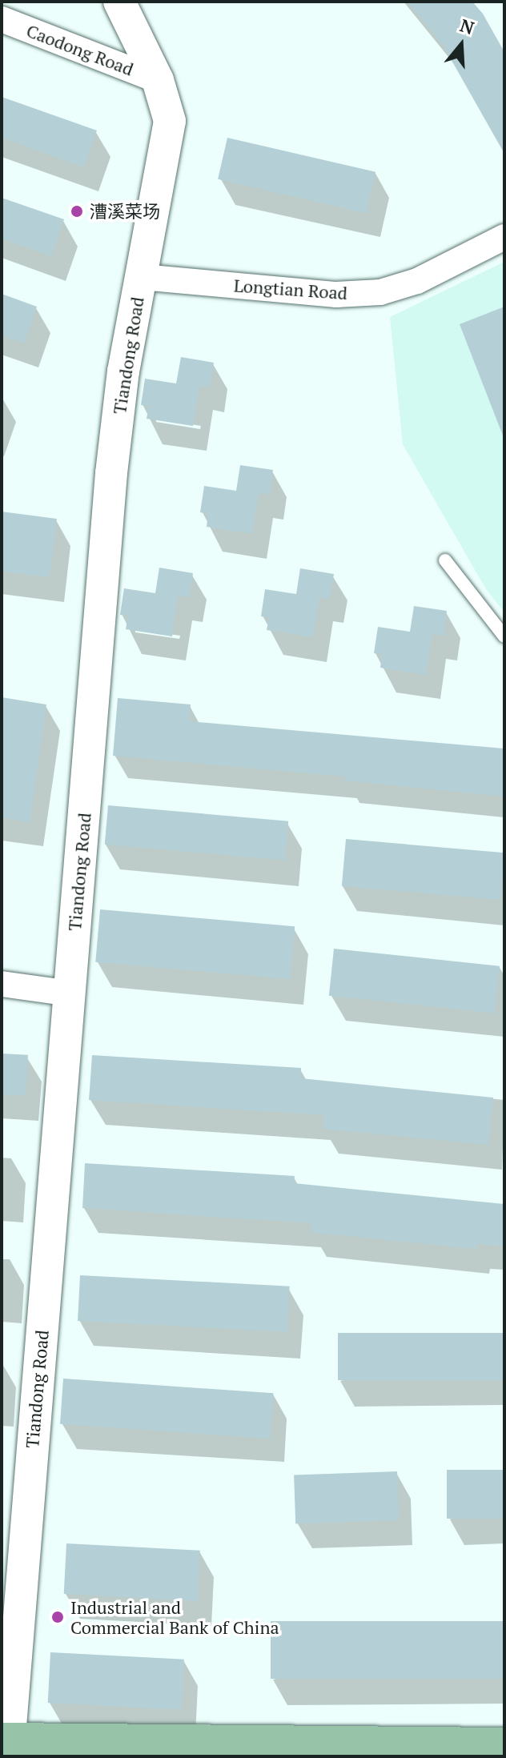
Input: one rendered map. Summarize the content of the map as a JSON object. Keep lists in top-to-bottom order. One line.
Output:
{"streets":{"street":["Caodong Road","Longtian Road","Tiandong Road"]},"crossings":[["Caodong Road","Tiandong Road"],["Longtian Road","Tiandong Road"]],"places":["漕溪菜场","Industrial and Commercial Bank of China"],"north":"top"}
